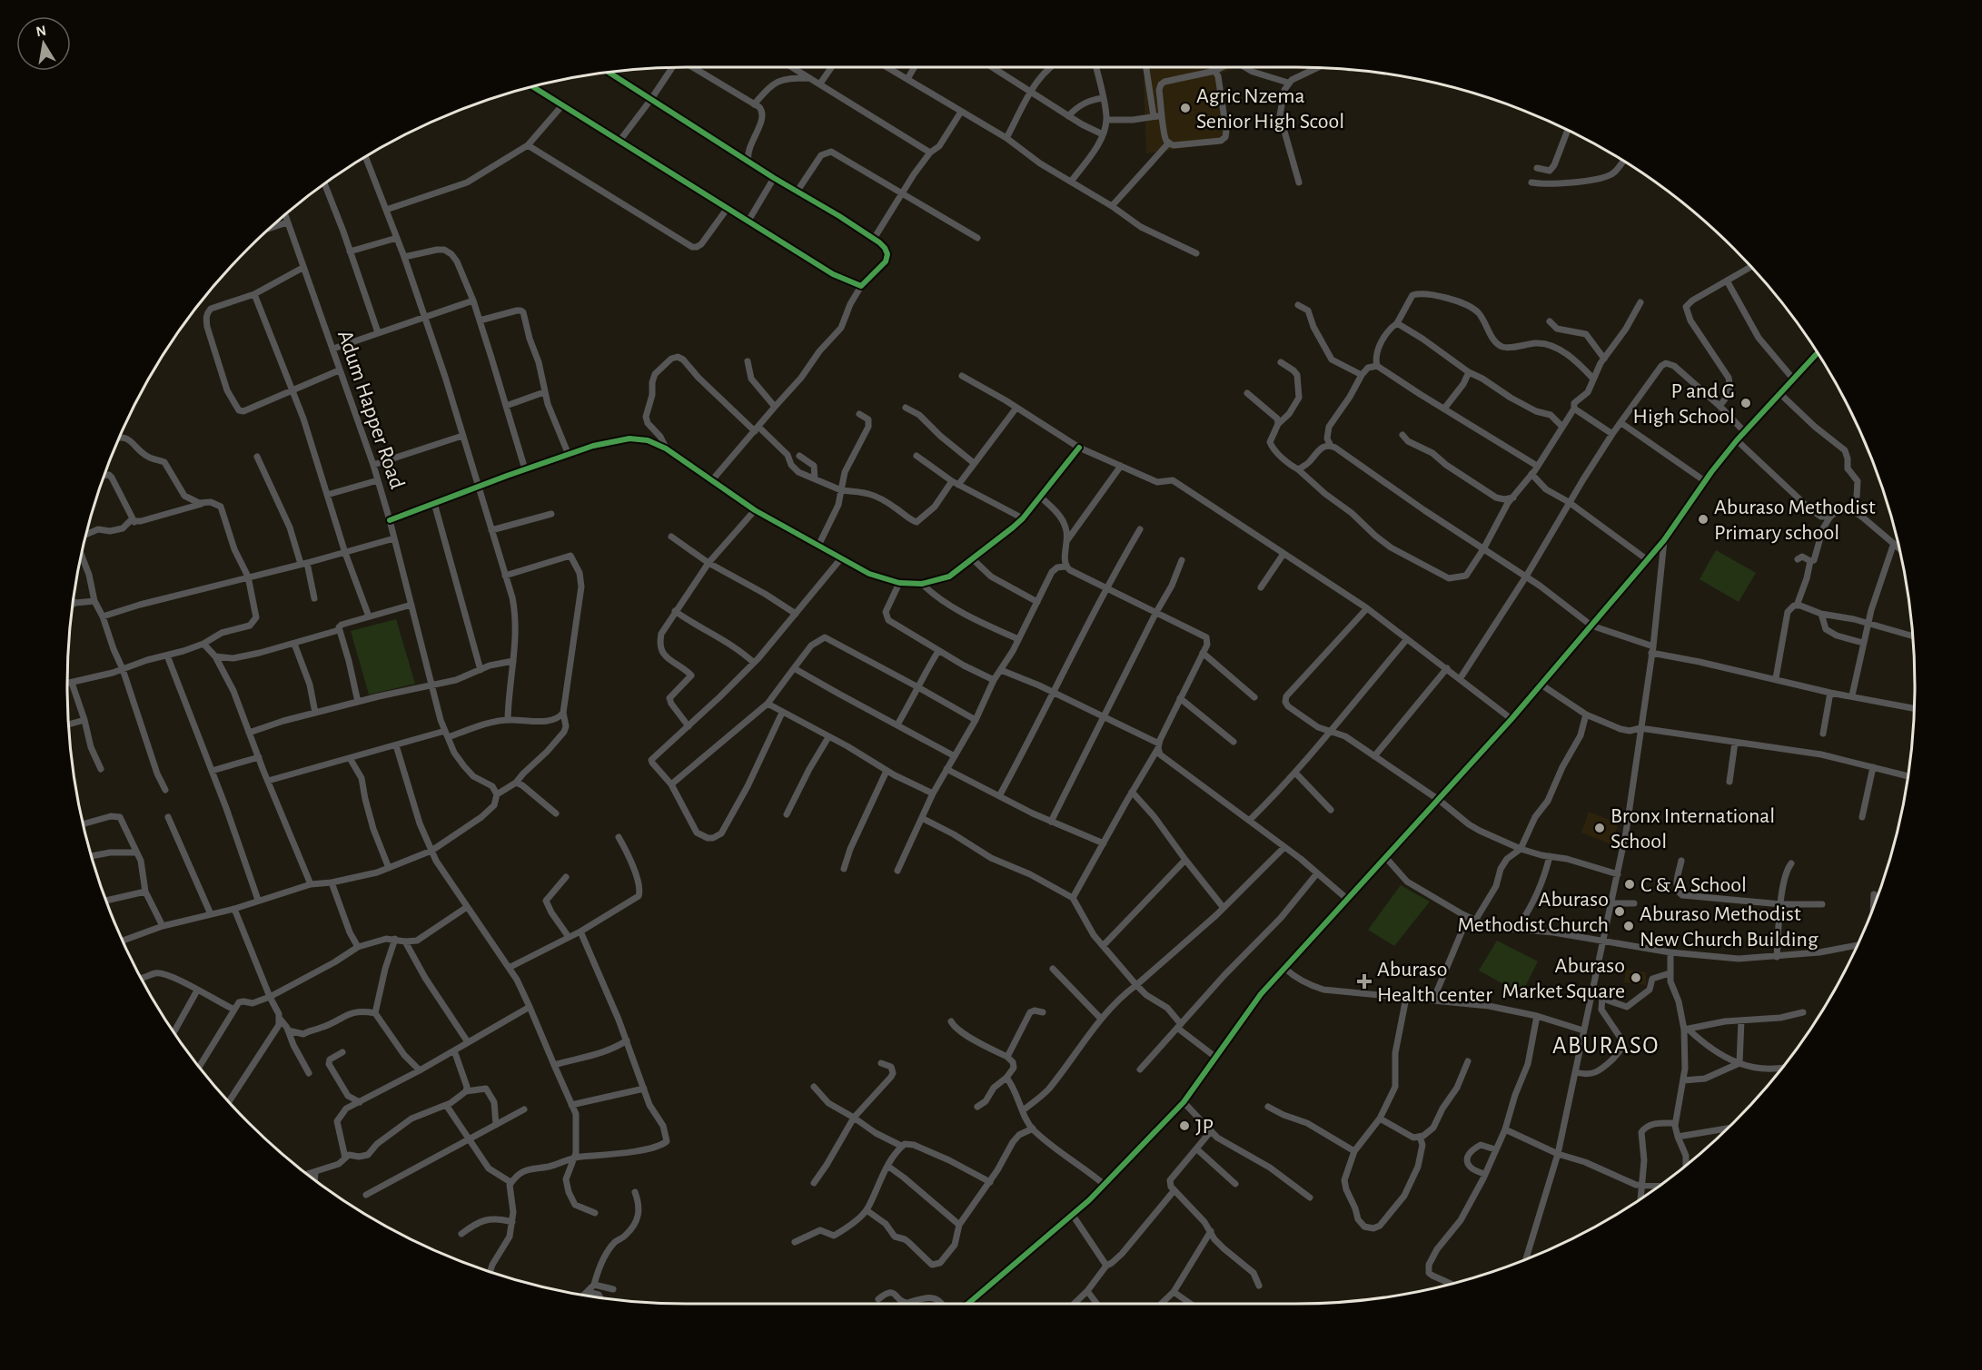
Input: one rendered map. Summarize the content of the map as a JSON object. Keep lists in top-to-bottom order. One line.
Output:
{"streets":{"street":["Adum Happer Road"]},"districts":["ABURASO"],"places":{"other":["Agric Nzema Senior High Scool","P and G High School","Aburaso Methodist Primary school","Bronx International School","C & A School","Aburaso Methodist Church","Aburaso Methodist New Church Building","Aburaso Market Square","JP"],"health":["Aburaso Health center"]},"north":"top"}
